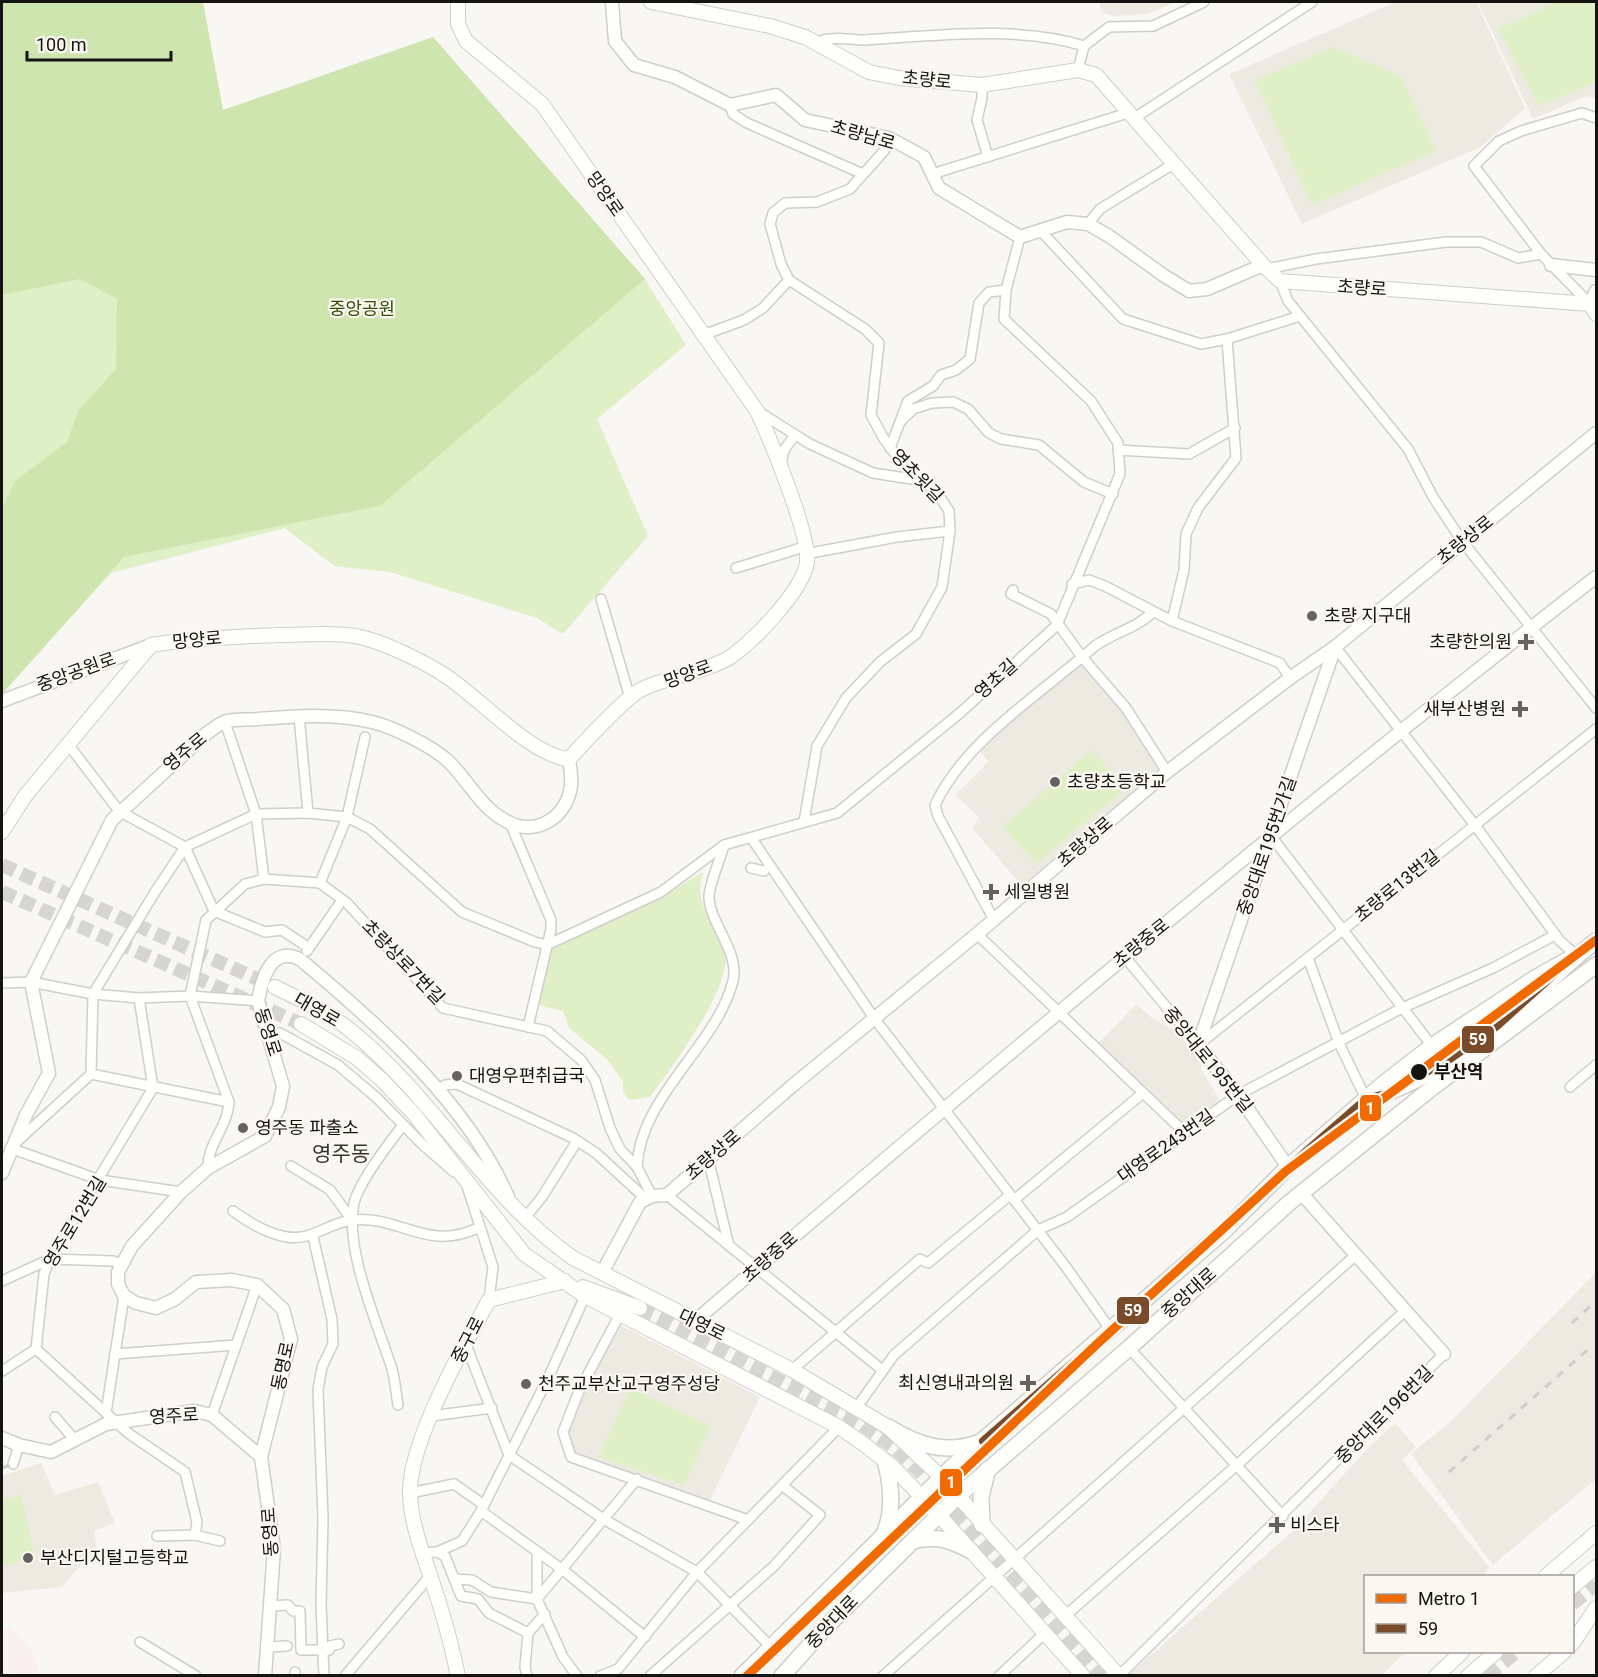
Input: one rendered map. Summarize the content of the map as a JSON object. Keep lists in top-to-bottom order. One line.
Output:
{"streets":{"main road":["초량로","망양로","대영로","중앙대로","중구로"],"street":["초량남로","영초윗길","초량상로","중앙공원로","영초길","영주로","중앙대로195번가길","초량로13번길","초량중로","초량상로7번길","동영로","중앙대로195번길","대영로243번길","영주로12번길","동명로","중앙대로196번길"]},"crossings":[["초량남로","영초길"],["망양로","중앙공원로"],["영초윗길","영초길"],["초량상로","중앙대로195번가길"],["영주로","동영로"],["영주로","동명로"],["중앙대로195번가길","초량로13번길"],["중앙대로195번가길","초량중로"],["중앙대로195번가길","중앙대로195번길"],["초량로13번길","중앙대로195번길"],["초량중로","대영로"],["초량중로","중앙대로195번길"],["대영로","대영로243번길"],["대영로","중앙대로"],["대영로","중구로"],["대영로","중앙대로196번길"],["동영로","동명로"],["중앙대로195번길","대영로243번길"],["중앙대로195번길","중앙대로"],["중앙대로","중앙대로196번길"]],"districts":["영주동"],"parks":["중앙공원"],"places":{"other":["초량 지구대","초량초등학교","부산역","대영우편취급국","영주동 파출소","천주교부산교구영주성당","부산디지털고등학교"],"health":["초량한의원","새부산병원","세일병원","최신영내과의원","비스타"]},"lines":["metro line 1","transit line 59"],"legend":["Metro 1","59"],"scale_bar":"100 m"}
